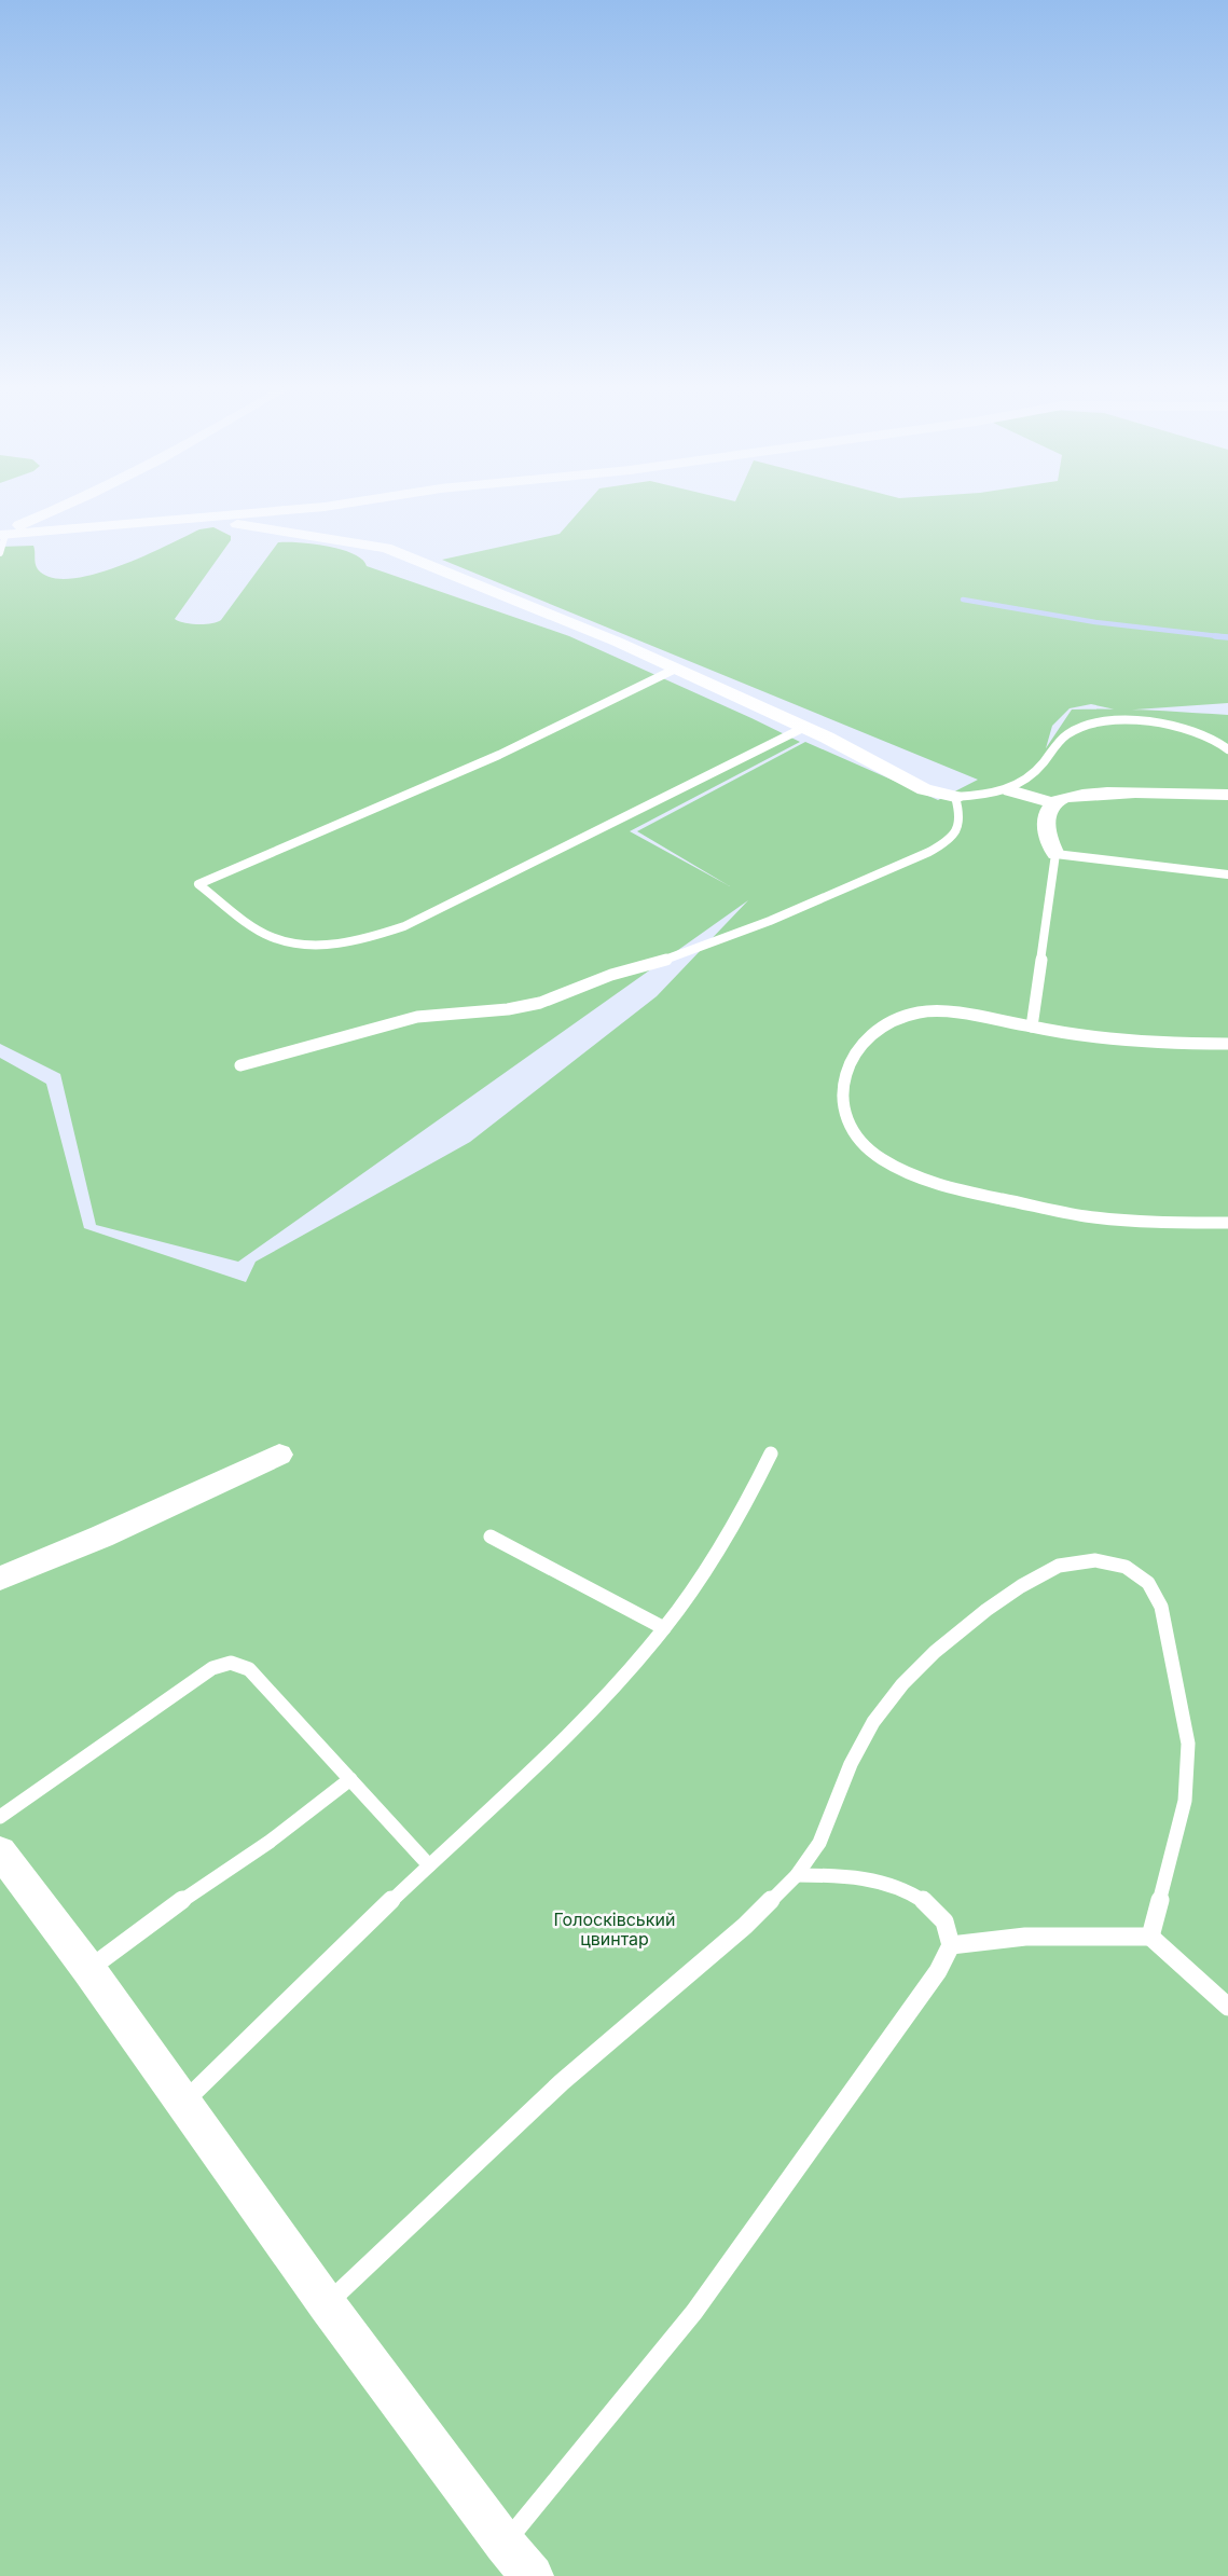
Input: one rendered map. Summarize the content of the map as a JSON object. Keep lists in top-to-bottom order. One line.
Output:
{"parks":["Голосківський цвинтар"]}
